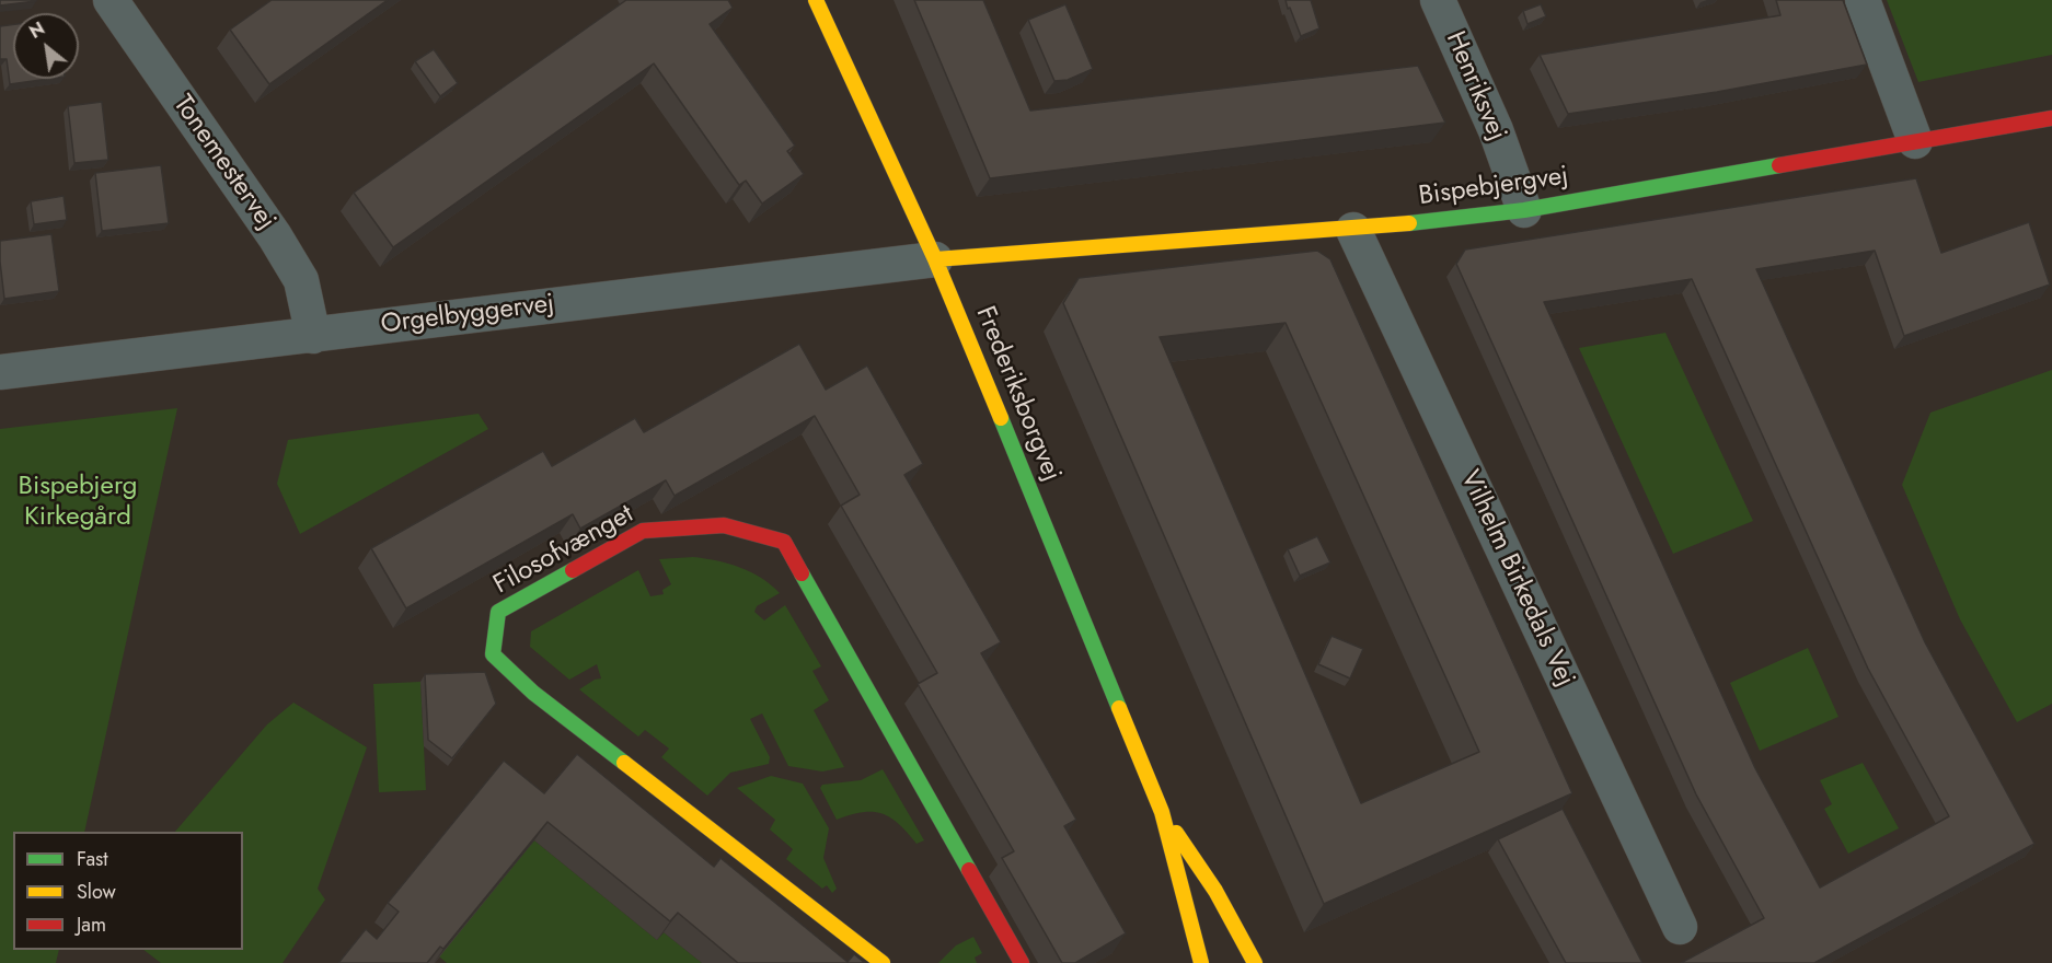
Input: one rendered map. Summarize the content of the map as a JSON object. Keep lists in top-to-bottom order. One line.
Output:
{"streets":{"street":["Henriksvej","Tonemestervej","Bispebjergvej","Orgelbyggervej","Frederiksborgvej","Filosofvænget","Vilhelm Birkedals Vej"]},"crossings":[["Henriksvej","Bispebjergvej"],["Tonemestervej","Orgelbyggervej"],["Bispebjergvej","Orgelbyggervej"],["Bispebjergvej","Frederiksborgvej"],["Bispebjergvej","Vilhelm Birkedals Vej"],["Orgelbyggervej","Frederiksborgvej"]],"parks":["Bispebjerg Kirkegård"],"legend":["Fast","Slow","Jam"],"north":"top left"}
